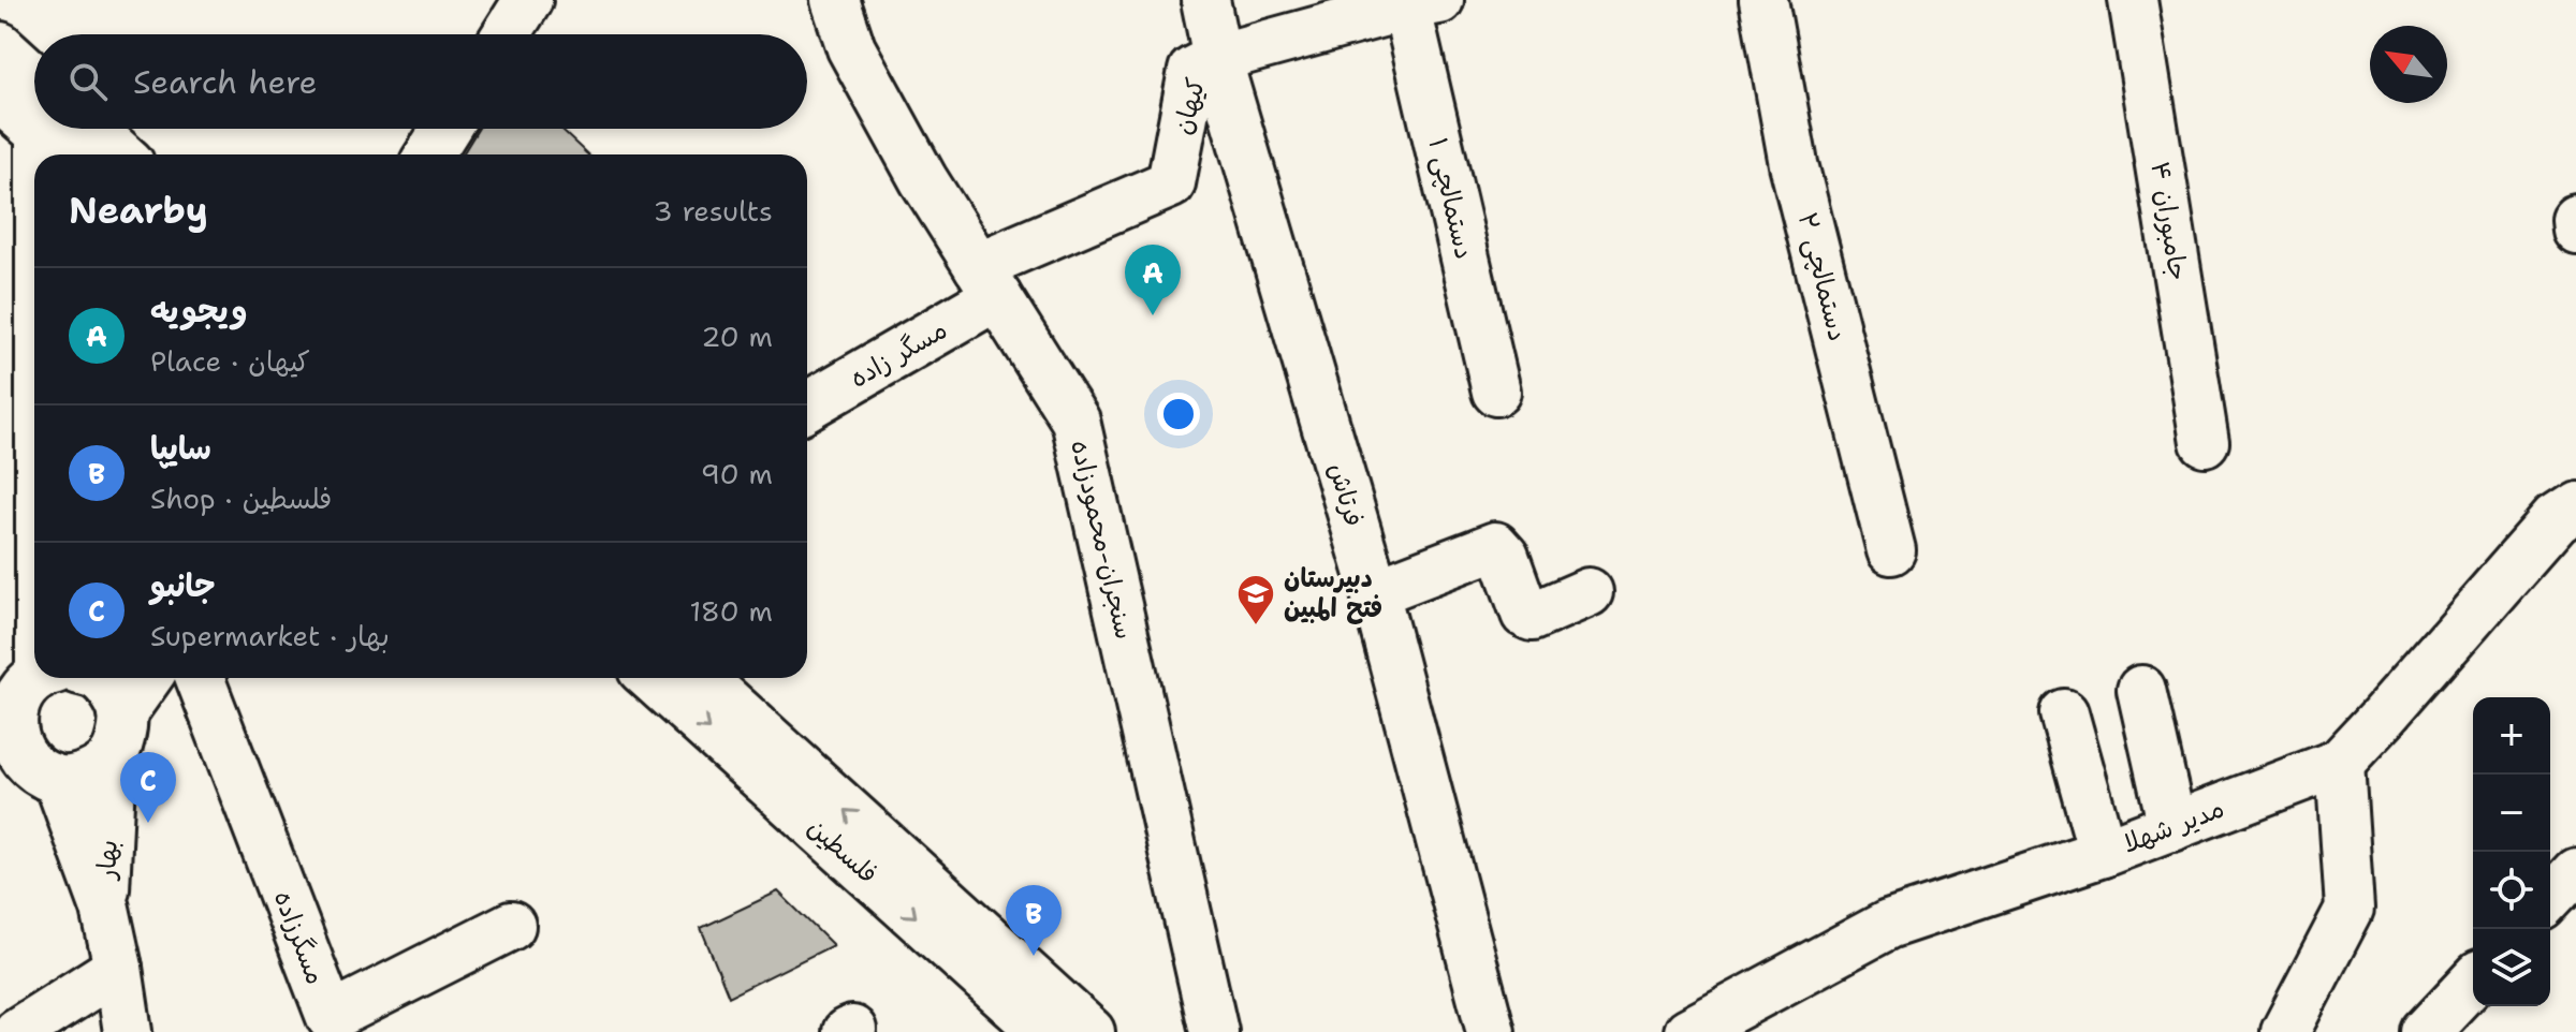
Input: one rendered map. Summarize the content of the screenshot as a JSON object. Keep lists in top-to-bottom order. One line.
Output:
{"streets":{"street":["کیهان","دستمالچی ۱","جامبوران ۴","دستمالچی ۲","مسگر زاده","فرتاش","سنجران-محمودزاده","مدیر شهلا","فلسطین","بهار","مسگرزاده"]},"crossings":[["کیهان","دستمالچی ۱"],["کیهان","مسگر زاده"],["کیهان","فرتاش"],["کیهان","سنجران-محمودزاده"],["مسگر زاده","سنجران-محمودزاده"]],"places":{"school or university":["دبیرستان فتح المبین"]},"north":"top left","page":{"search":"Search here","heading":["Nearby","3 results"],"pins":["A","C","B"],"list":[{"mark":"A","name":"ویجویه","note":"Place · کیهان","value":"20 m"},{"mark":"B","name":"سایپا","note":"Shop · فلسطین","value":"90 m"},{"mark":"C","name":"جانبو","note":"Supermarket · بهار","value":"180 m"}],"map_buttons":["+","−"]}}
